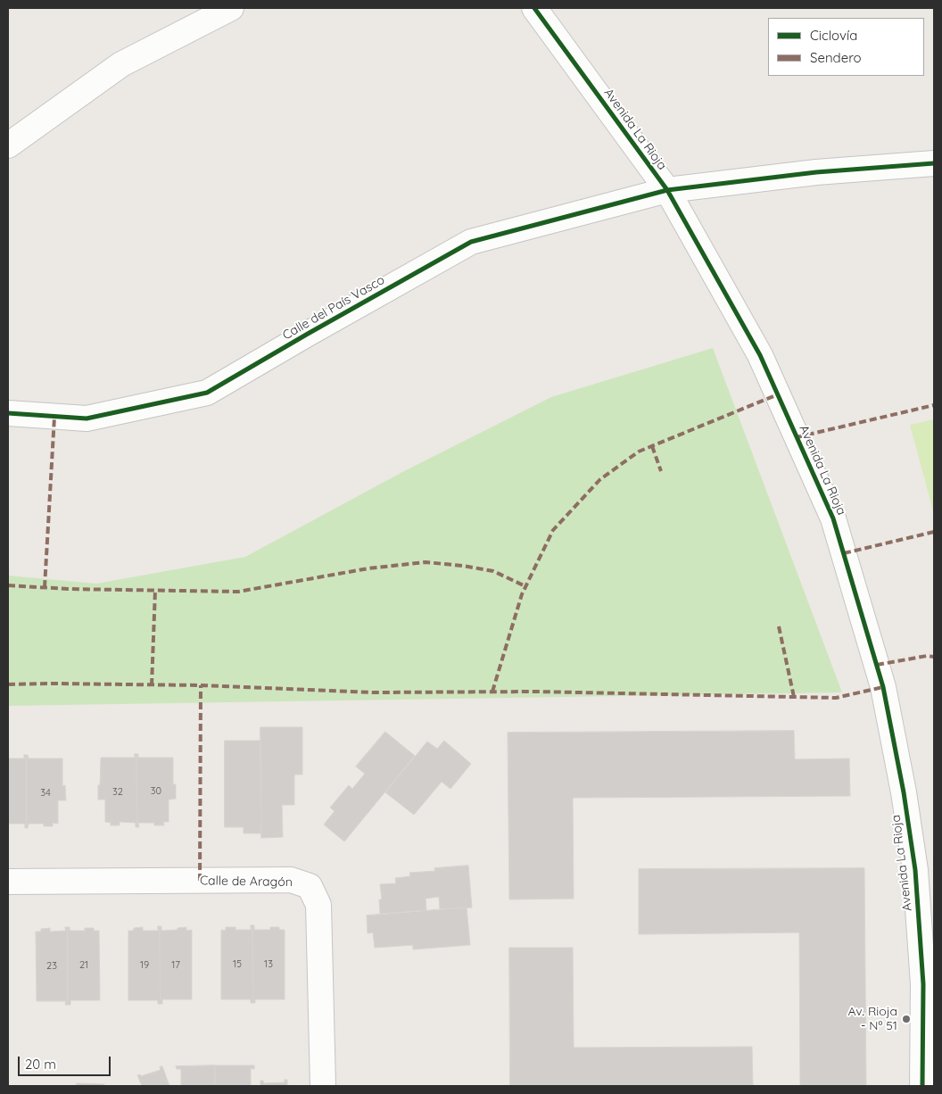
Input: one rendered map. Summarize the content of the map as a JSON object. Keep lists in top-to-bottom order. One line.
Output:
{"streets":{"street":["Avenida La Rioja","Calle del País Vasco","Calle de Aragón"]},"crossings":[["Avenida La Rioja","Calle del País Vasco"]],"places":["Av. Rioja - Nº 51"],"house_numbers":["30","32","34","15","13","21","19","17","23"],"legend":["Ciclovía","Sendero"],"scale_bar":"20 m"}
